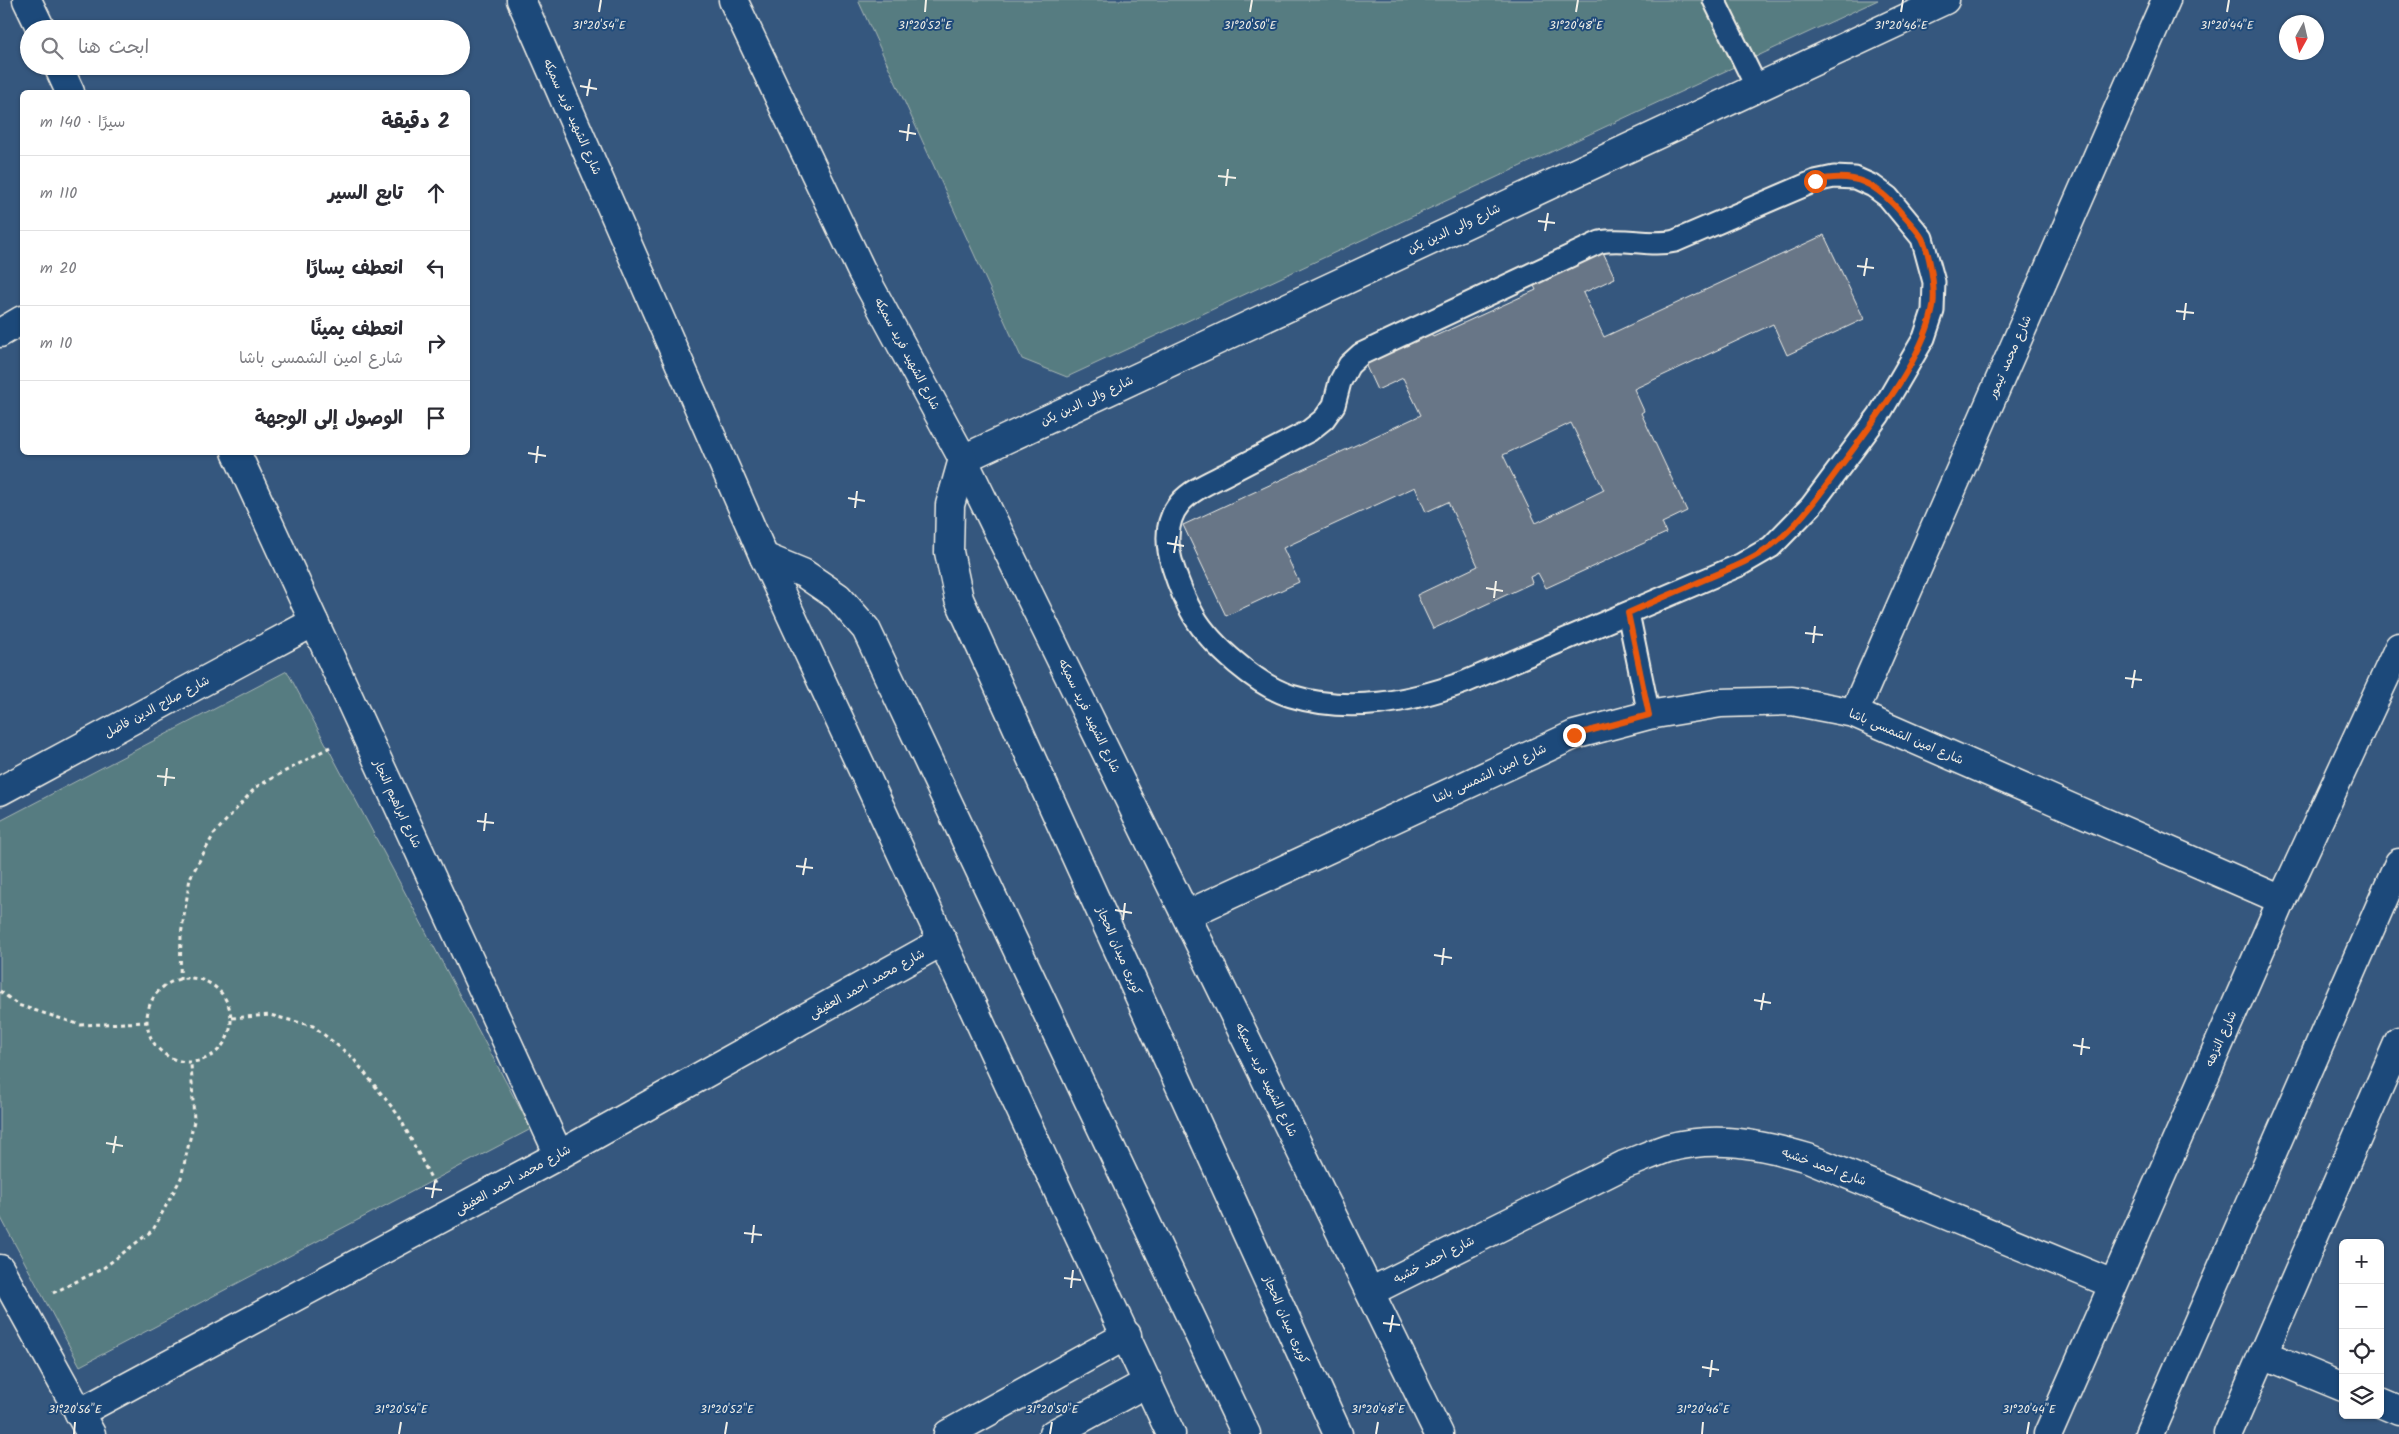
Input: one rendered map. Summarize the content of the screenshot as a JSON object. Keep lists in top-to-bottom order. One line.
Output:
{"streets":{"main road":["شارع الشهيد فريد سميكه","شارع والى الدين يكن","شارع محمد تيمور","شارع صلاح الدين فاضل","شارع امين الشمسى باشا","شارع ابراهيم النجار","كوبرى ميدان الحجاز","شارع محمد احمد العفيفى","شارع النزهه","شارع احمد خشبه"]},"crossings":[["شارع الشهيد فريد سميكه","شارع والى الدين يكن"],["شارع الشهيد فريد سميكه","شارع امين الشمسى باشا"],["شارع الشهيد فريد سميكه","كوبرى ميدان الحجاز"],["شارع الشهيد فريد سميكه","شارع محمد احمد العفيفى"],["شارع الشهيد فريد سميكه","شارع احمد خشبه"],["شارع والى الدين يكن","كوبرى ميدان الحجاز"],["شارع محمد تيمور","شارع امين الشمسى باشا"],["شارع صلاح الدين فاضل","شارع ابراهيم النجار"],["شارع امين الشمسى باشا","شارع النزهه"],["شارع ابراهيم النجار","شارع محمد احمد العفيفى"],["شارع النزهه","شارع احمد خشبه"]],"north":"bottom","page":{"search":"ابحث هنا","heading":["2 دقيقة","سيرًا · 140 m"],"list":[["تابع السير","110 m"],["انعطف يسارًا","20 m"],["انعطف يمينًا","شارع امين الشمسى باشا","10 m"],"الوصول إلى الوجهة"],"map_buttons":["+","−"]},"coordinates":["31°20'54\"E","31°20'52\"E","31°20'50\"E","31°20'48\"E","31°20'46\"E","31°20'44\"E","31°20'56\"E"]}
